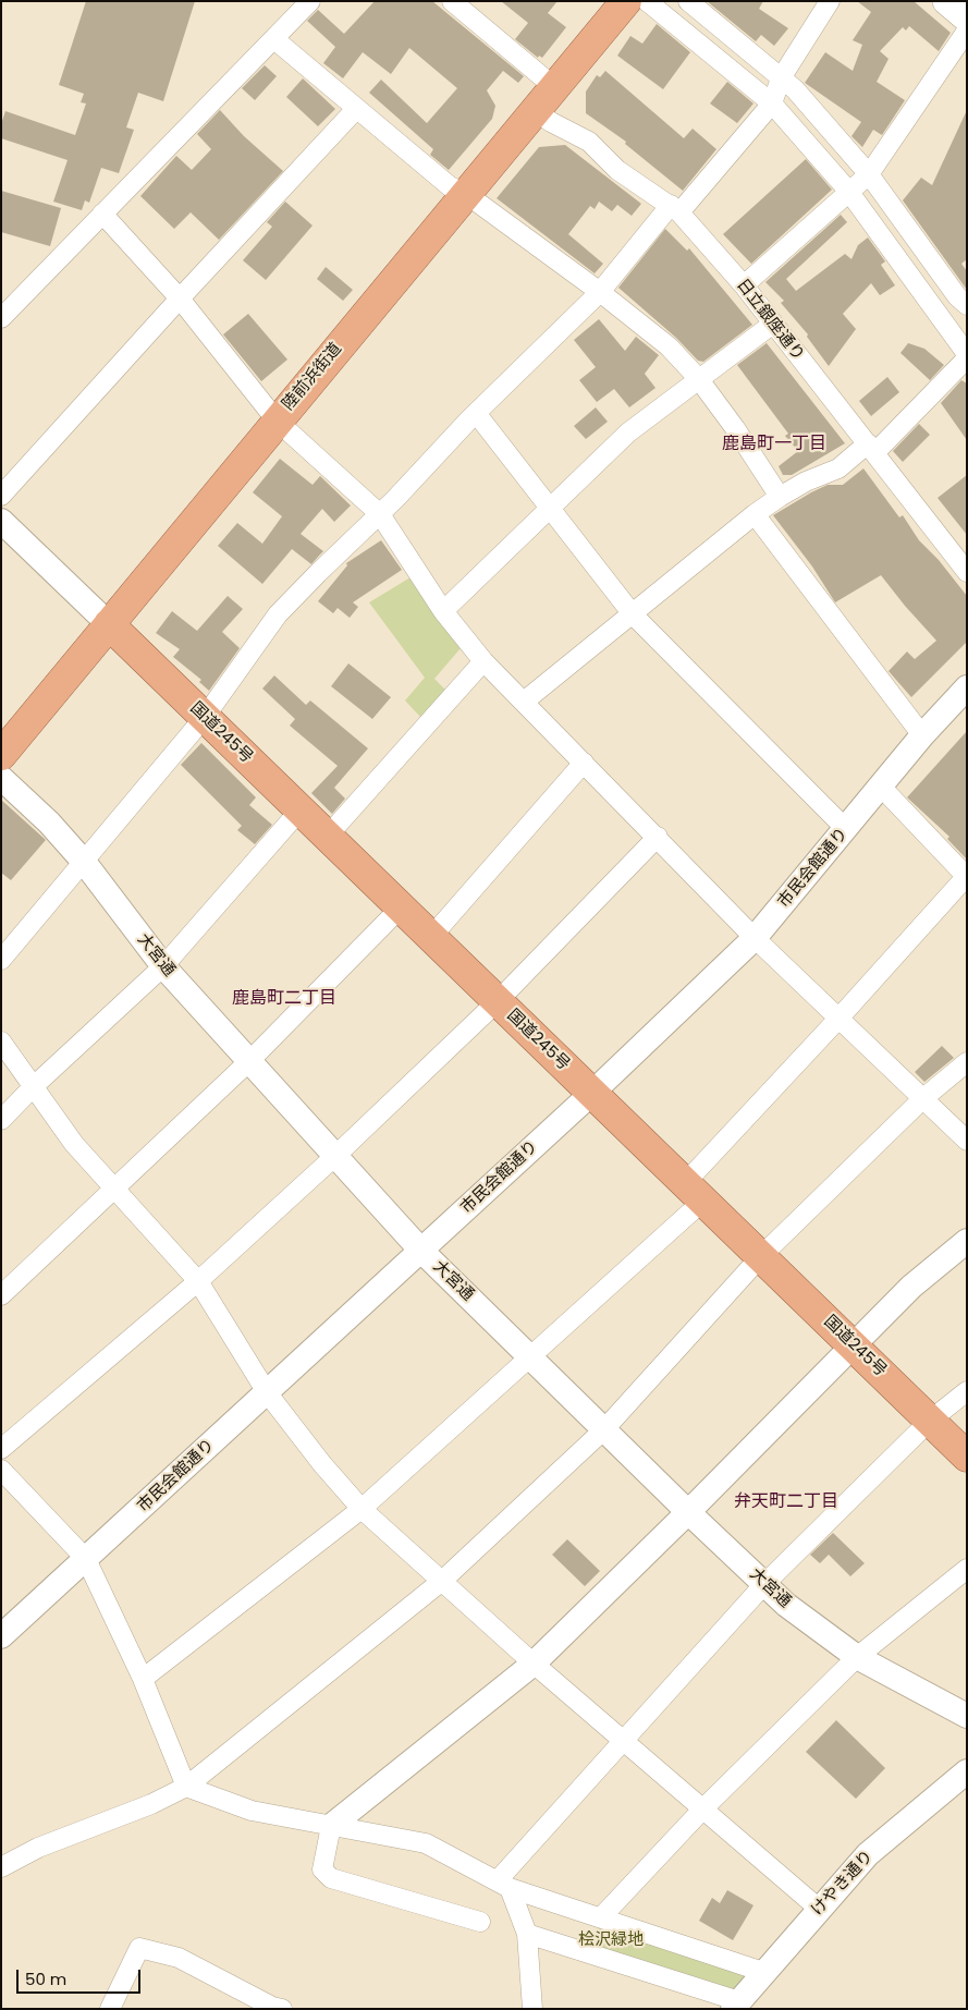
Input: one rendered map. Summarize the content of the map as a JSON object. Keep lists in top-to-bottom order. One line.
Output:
{"streets":{"highway":["陸前浜街道","国道245号"],"street":["日立銀座通り","市民会館通り","大宮通","けやき通り"]},"crossings":[["日立銀座通り","陸前浜街道"],["陸前浜街道","国道245号"],["国道245号","市民会館通り"],["市民会館通り","大宮通"]],"districts":["鹿島町一丁目","鹿島町二丁目","弁天町二丁目"],"parks":["桧沢緑地"],"scale_bar":"50 m"}
